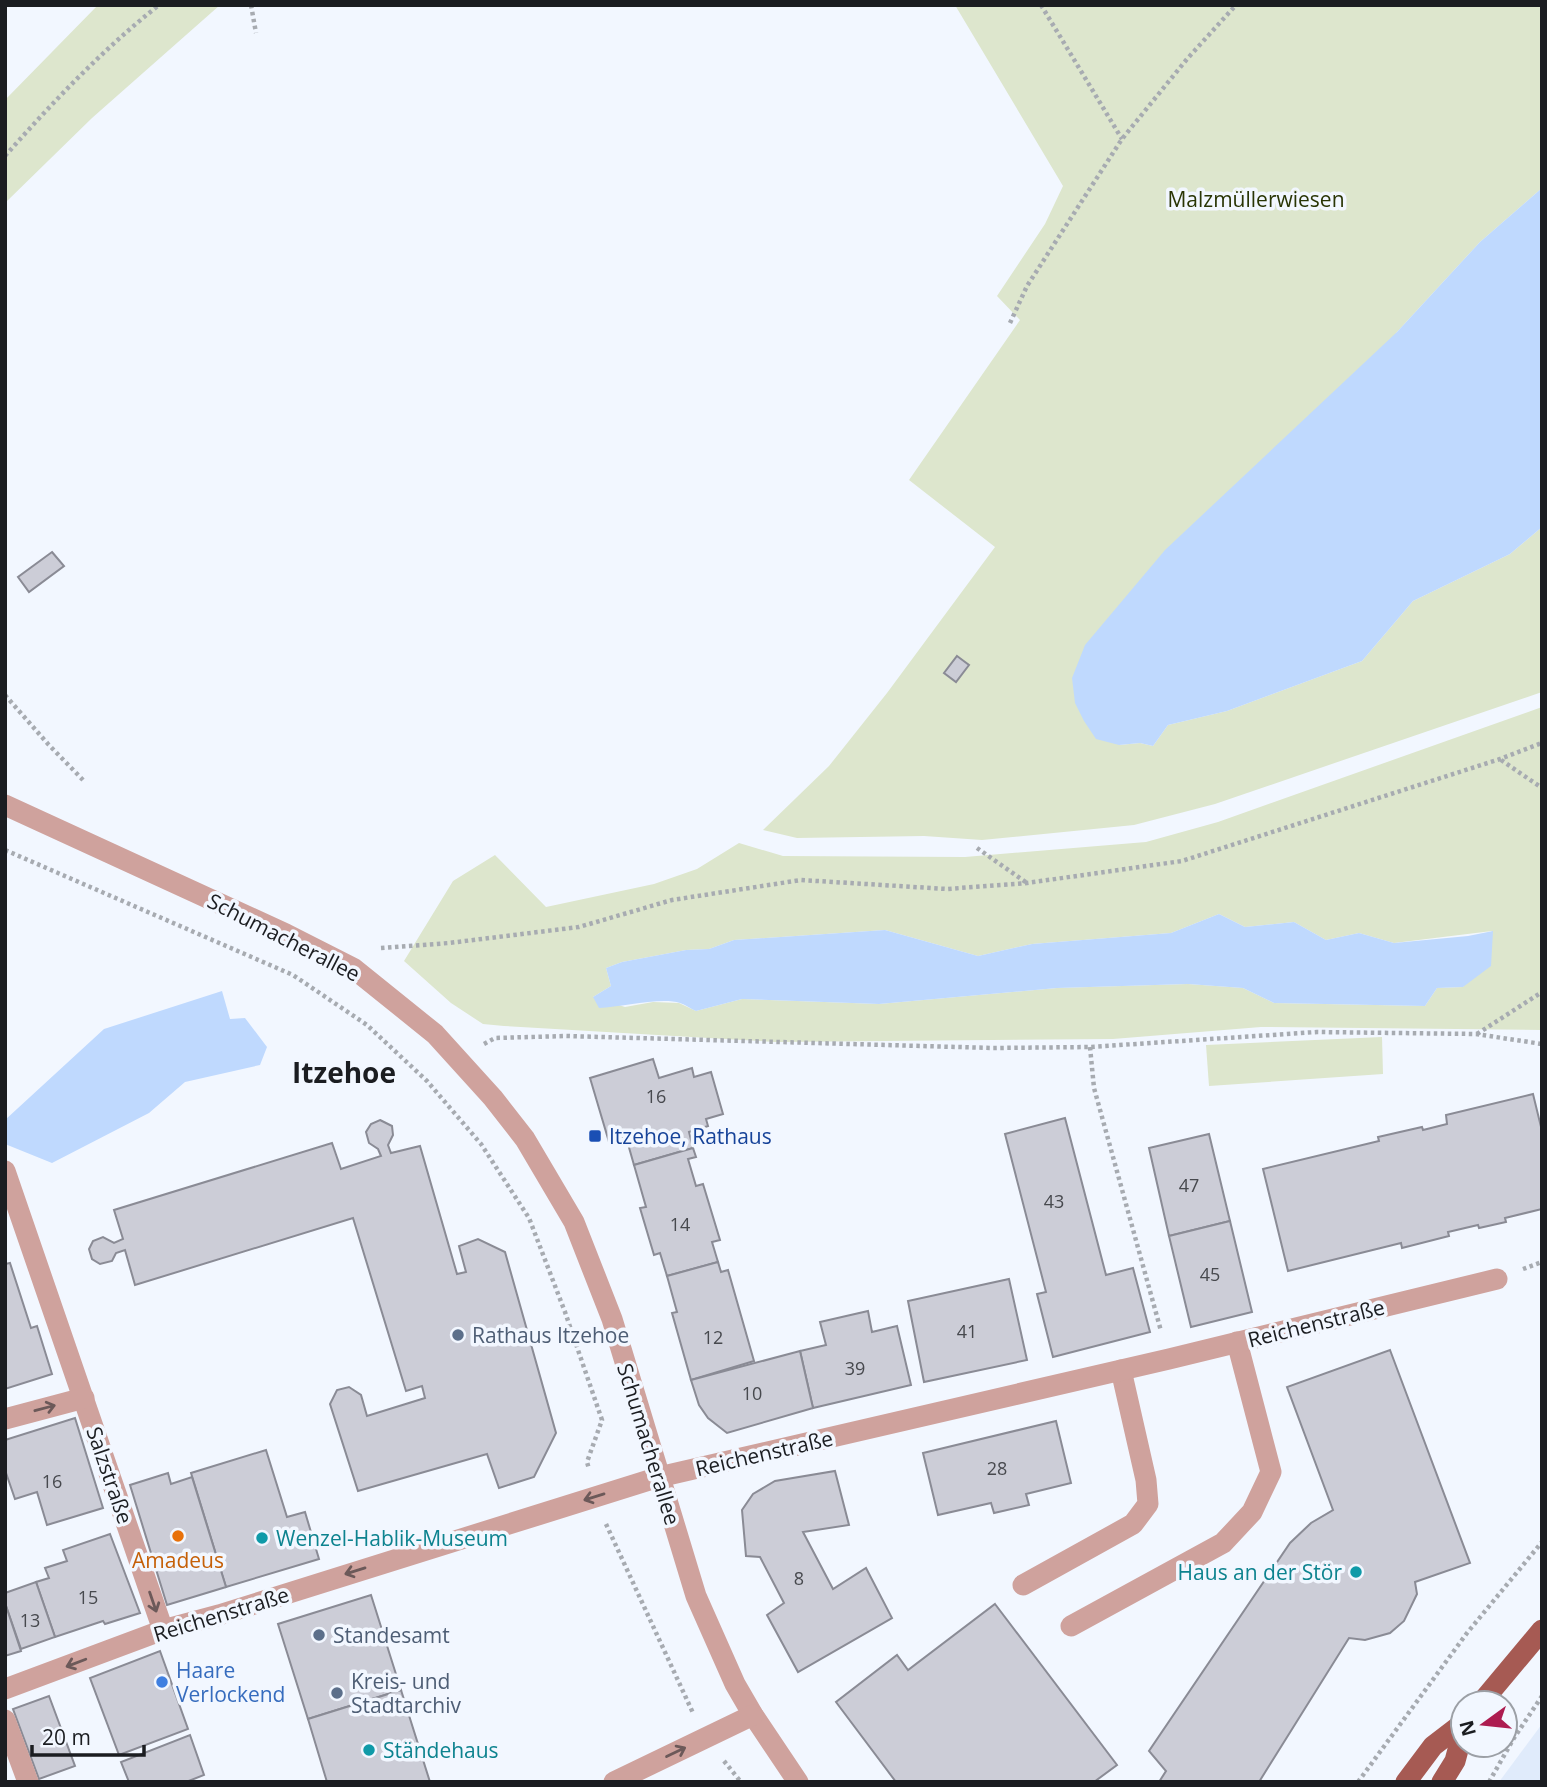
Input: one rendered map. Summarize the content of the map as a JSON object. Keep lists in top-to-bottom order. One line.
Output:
{"streets":{"street":["Schumacherallee","Reichenstraße","Salzstraße"]},"crossings":[["Schumacherallee","Reichenstraße"],["Reichenstraße","Salzstraße"]],"one_way":["Reichenstraße"],"districts":["Itzehoe"],"parks":["Malzmüllerwiesen"],"places":{"transit":["Itzehoe, Rathaus"],"other":["Rathaus Itzehoe","Amadeus","Wenzel-Hablik-Museum","Haus an der Stör","Standesamt","Haare Verlockend","Kreis- und Stadtarchiv","Ständehaus"]},"house_numbers":["16","47","43","14","45","41","12","39","10","28","16","8","15","13"],"scale_bar":"20 m","north":"left"}
